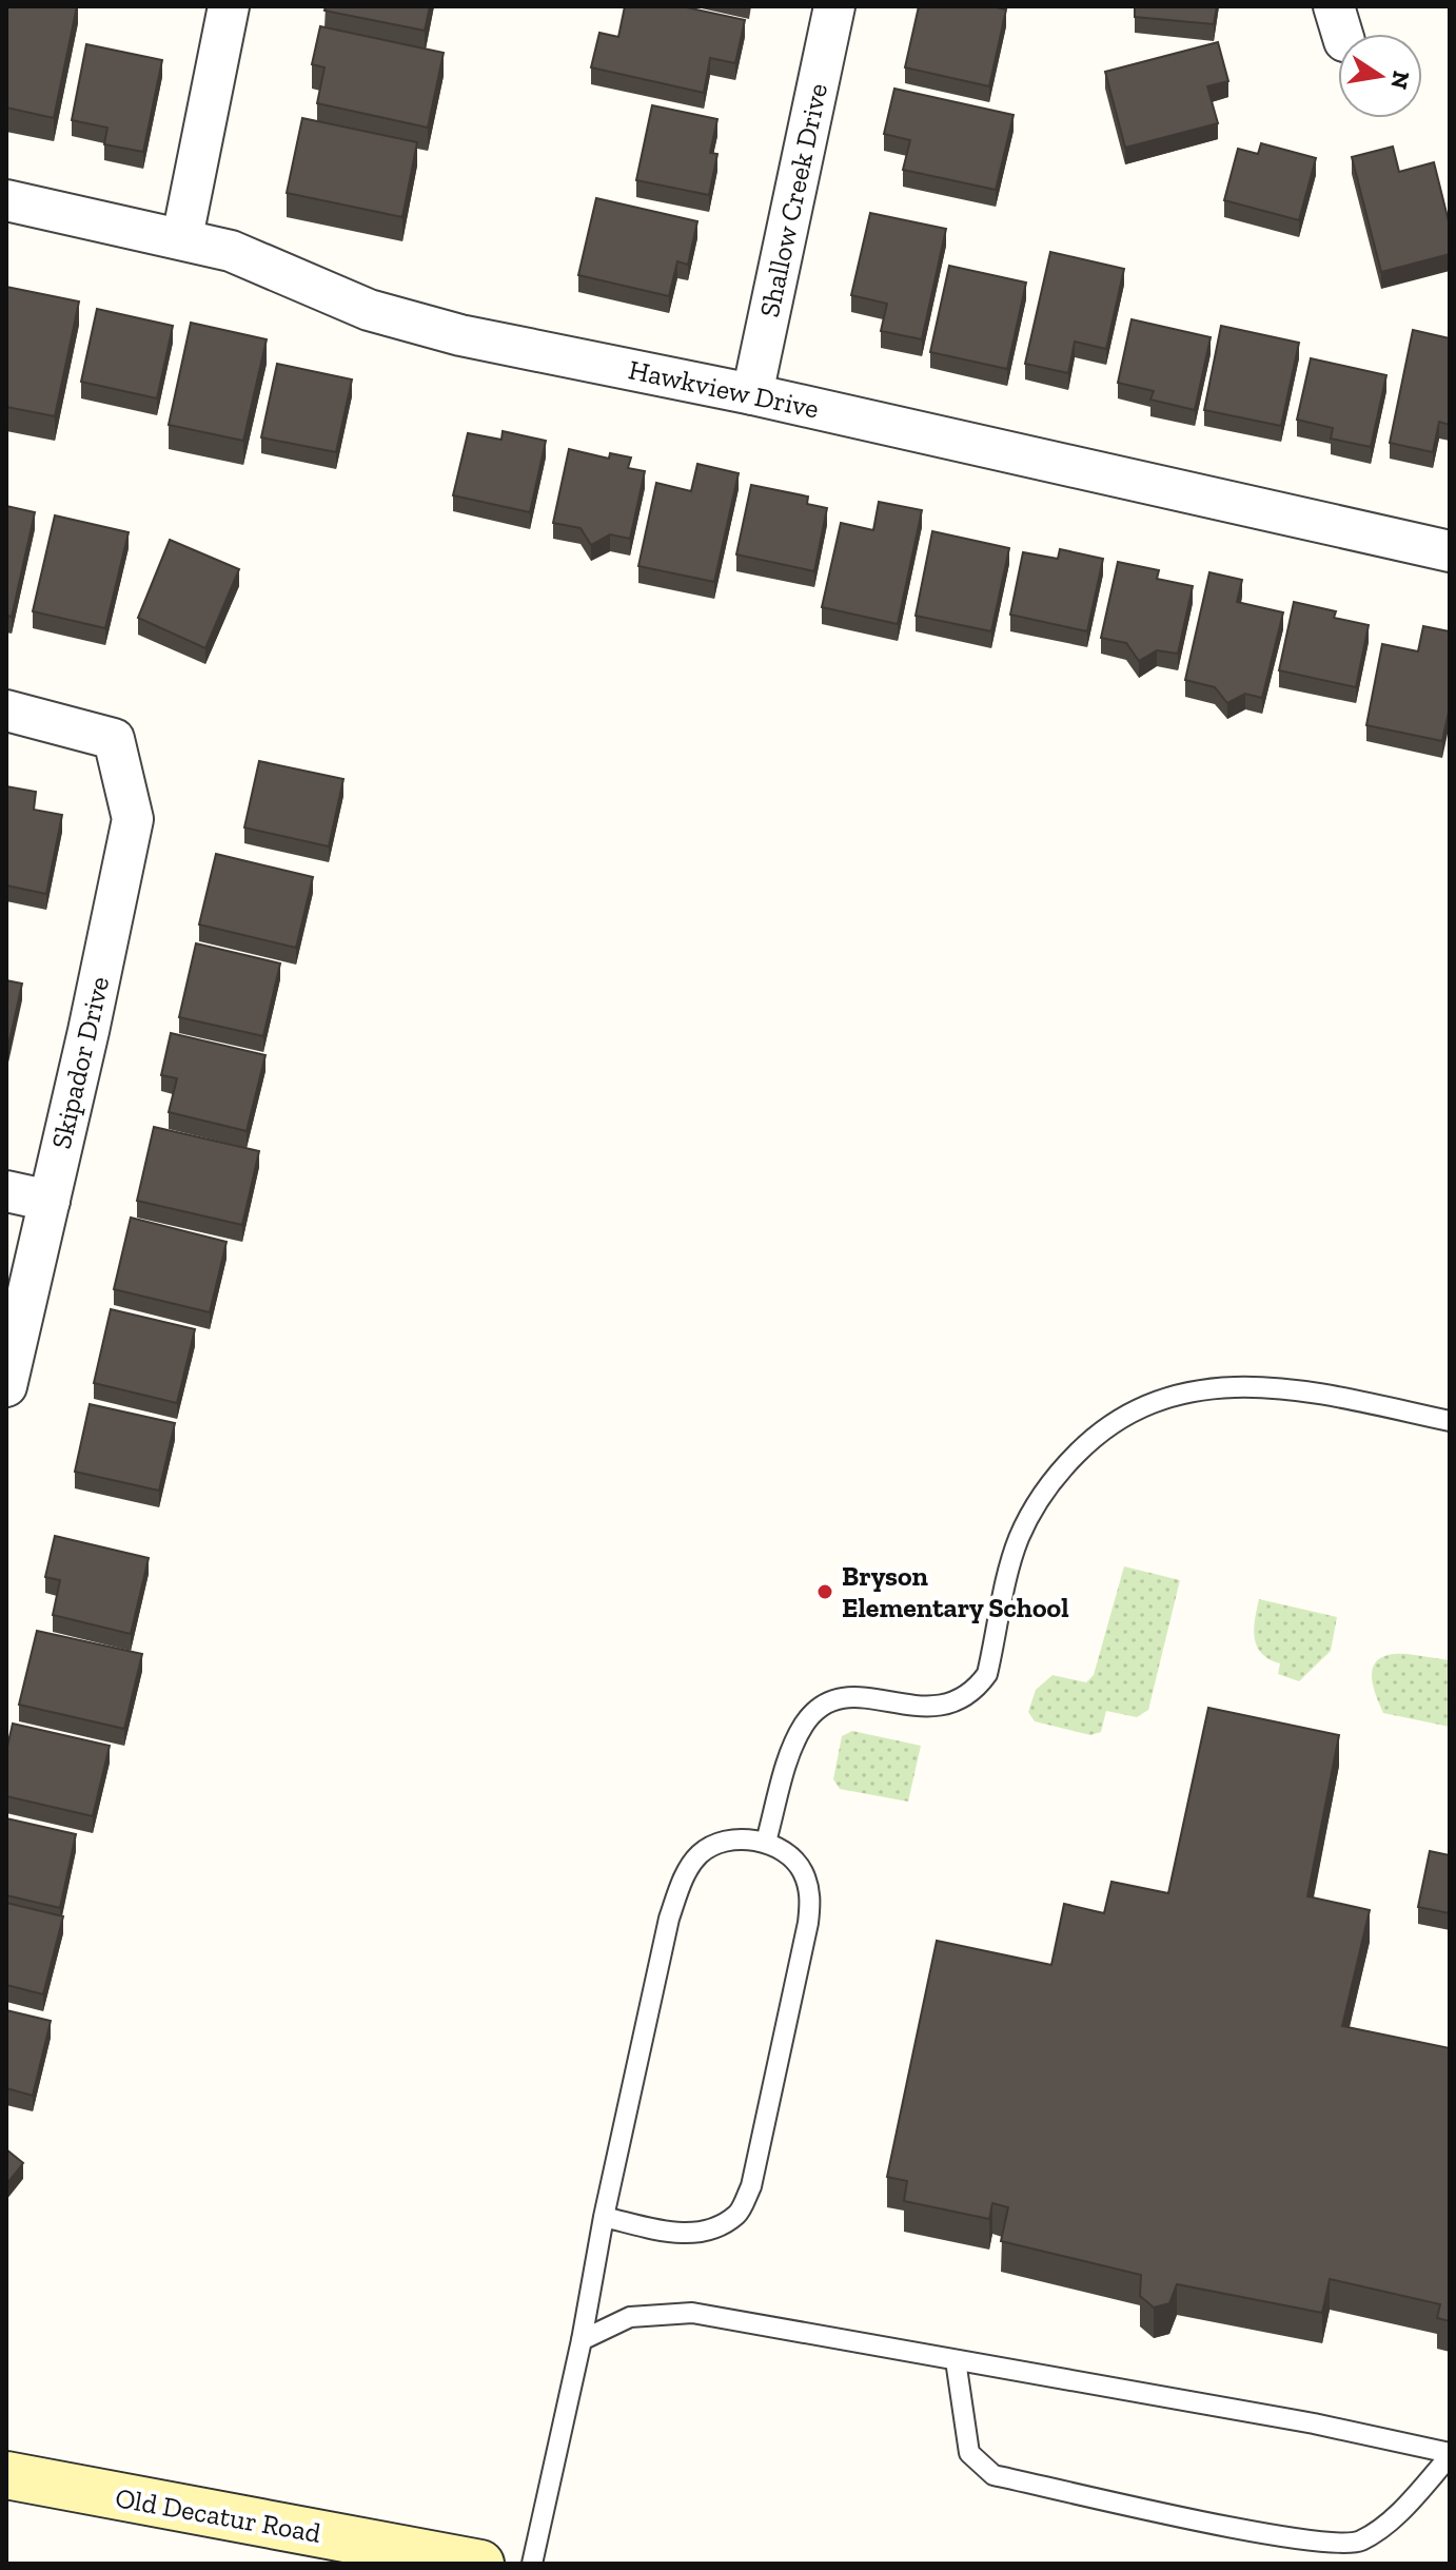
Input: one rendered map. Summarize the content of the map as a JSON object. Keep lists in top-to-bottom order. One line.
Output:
{"streets":{"main road":["Old Decatur Road"],"street":["Shallow Creek Drive","Hawkview Drive","Skipador Drive"]},"crossings":[["Shallow Creek Drive","Hawkview Drive"]],"places":["Bryson Elementary School"],"north":"right"}
